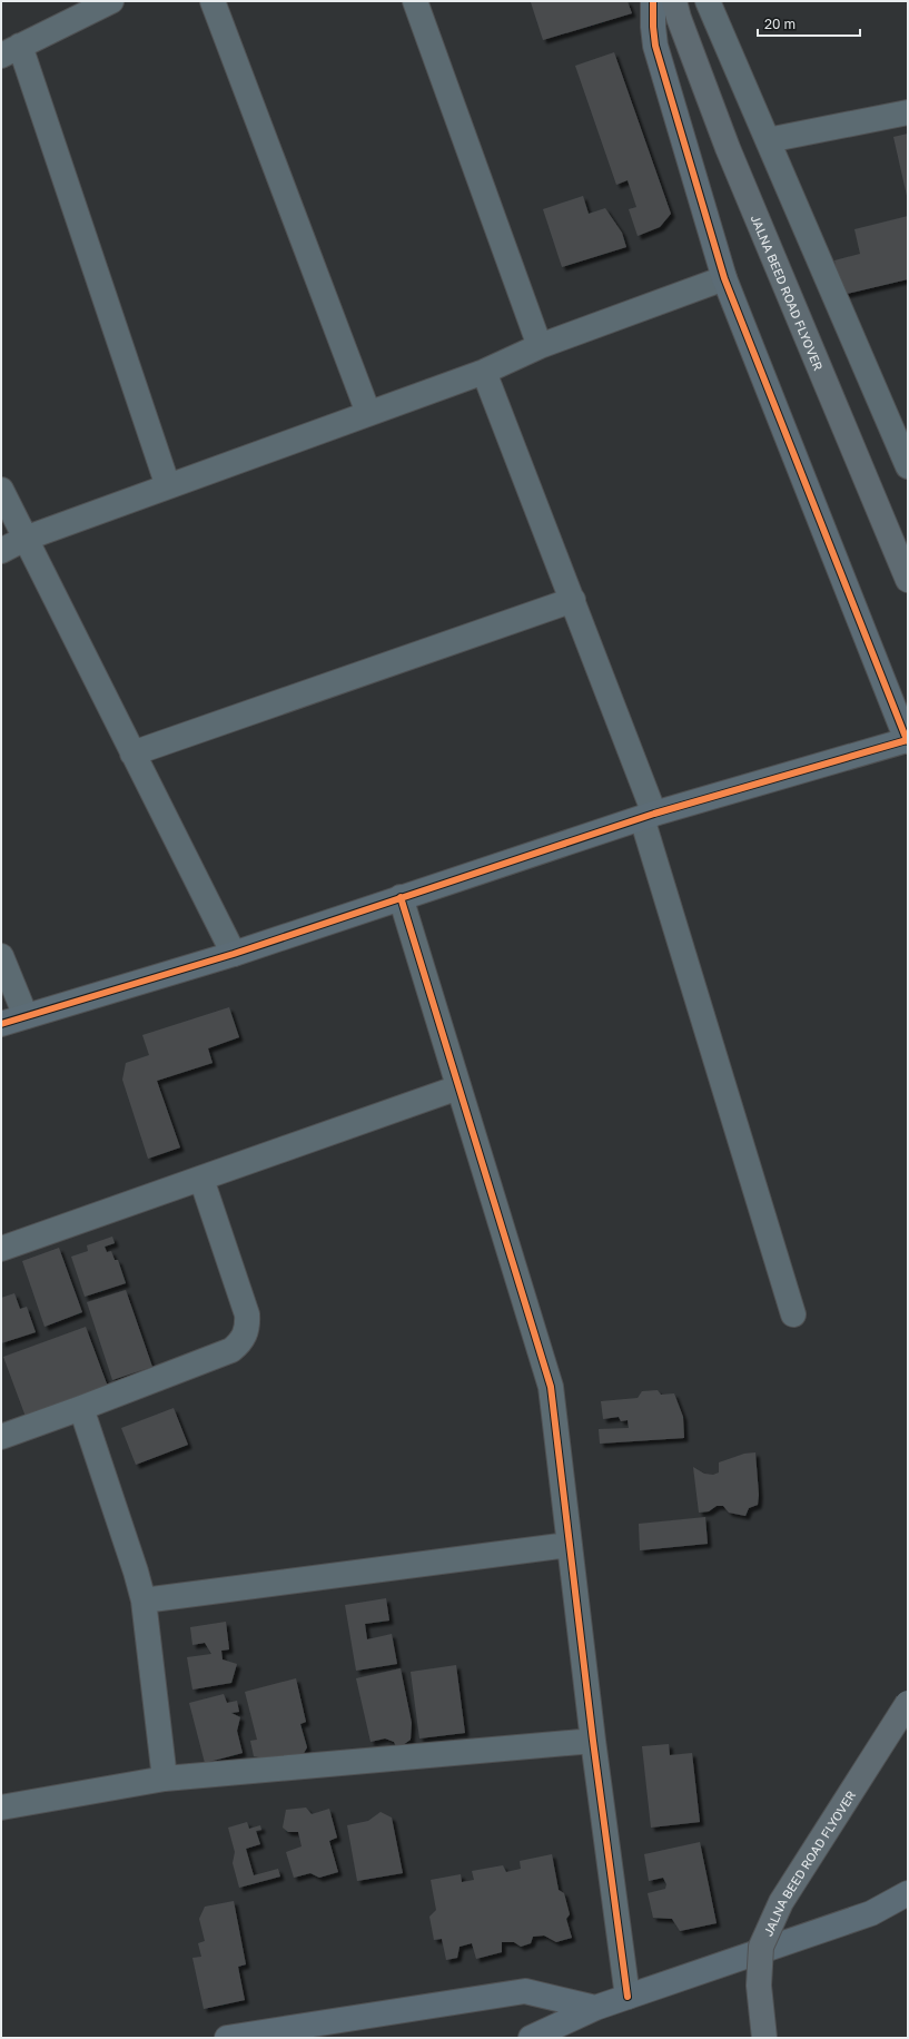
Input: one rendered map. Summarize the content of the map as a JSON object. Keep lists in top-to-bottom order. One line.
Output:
{"streets":{"main road":["JALNA BEED ROAD FLYOVER"]},"scale_bar":"20 m"}
